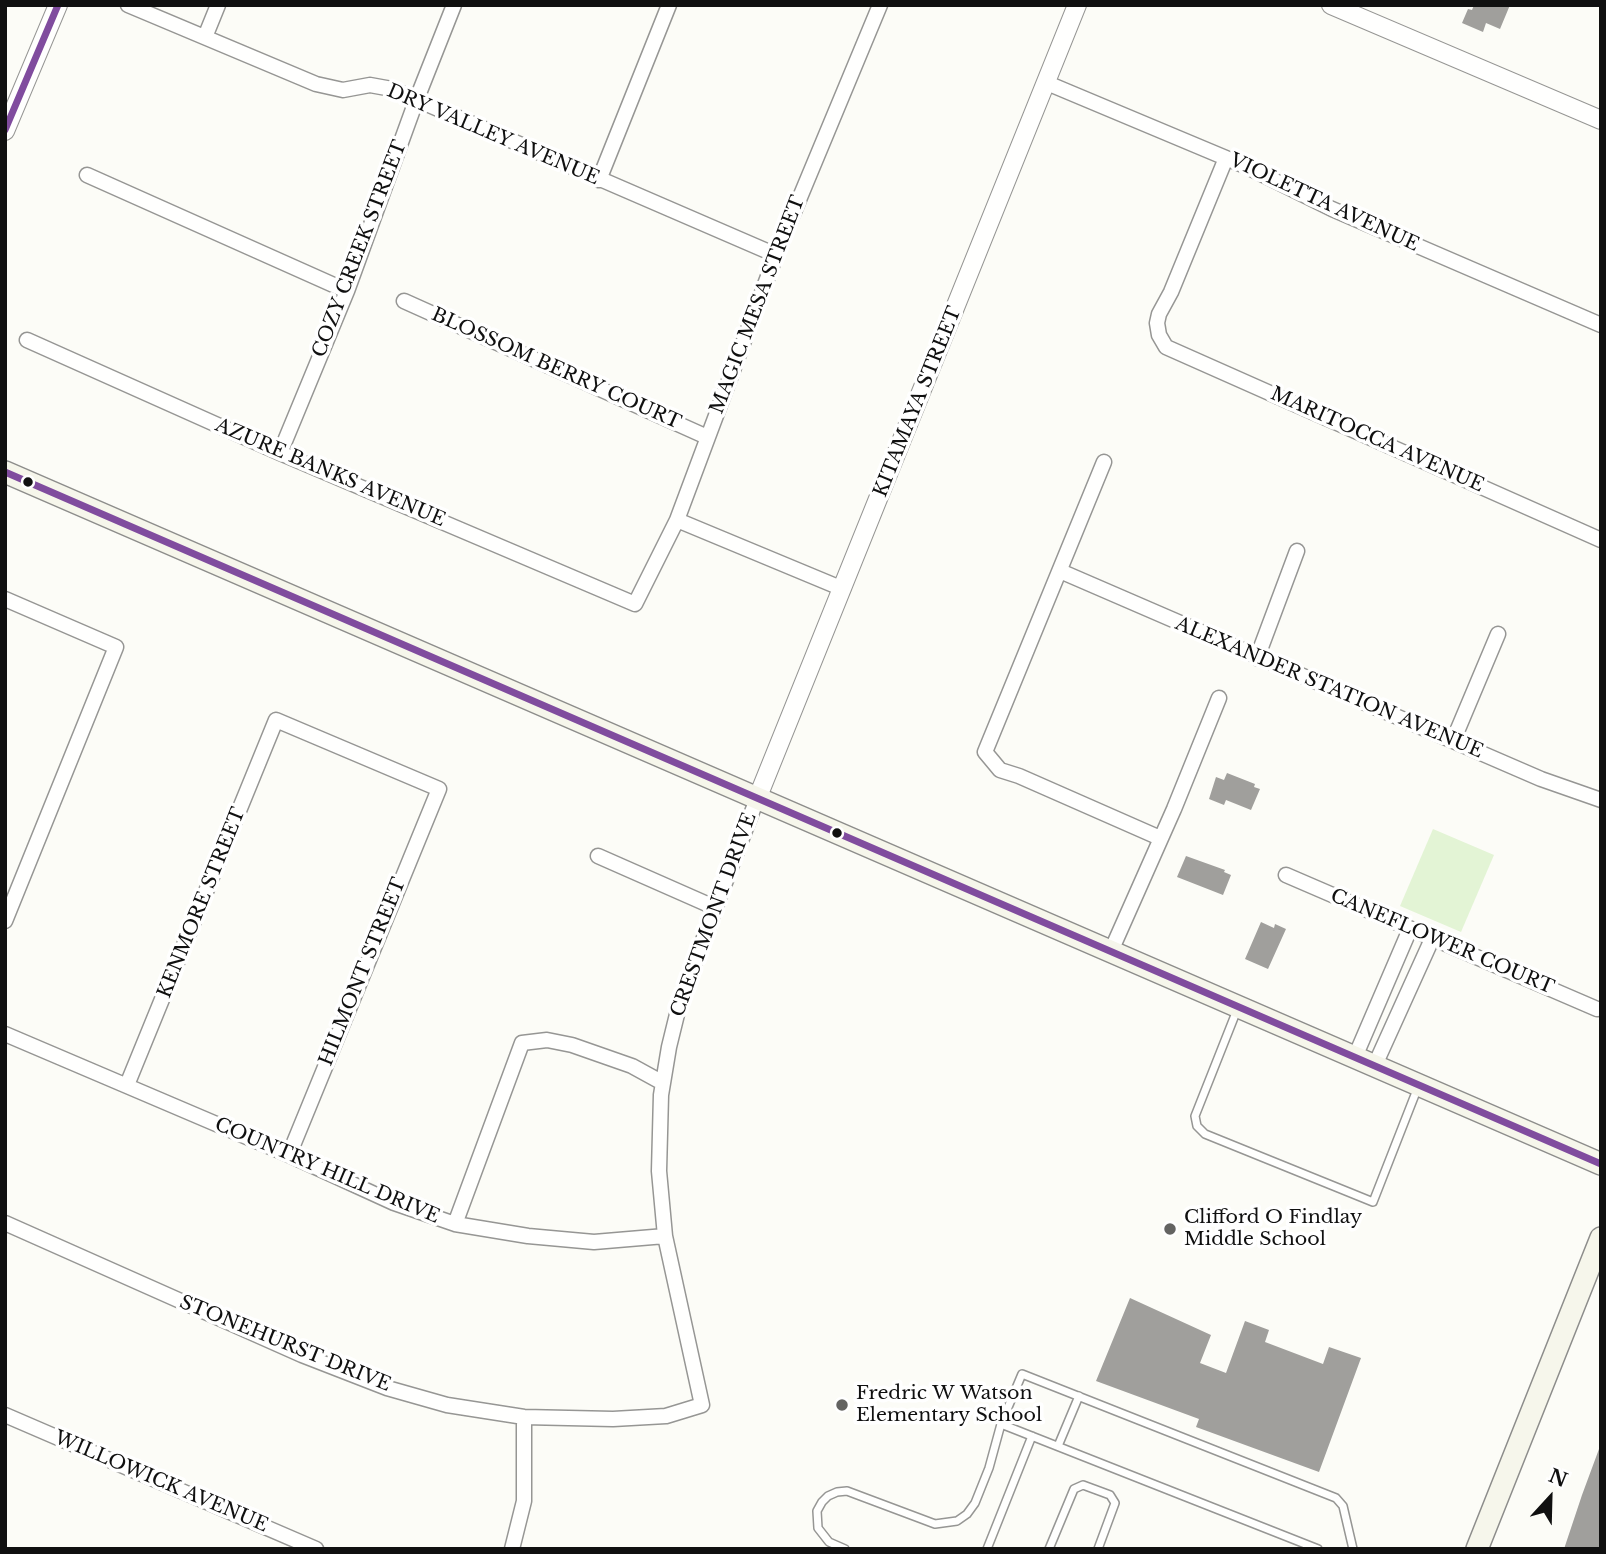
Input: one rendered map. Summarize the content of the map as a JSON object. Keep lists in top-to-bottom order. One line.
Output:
{"streets":{"street":["DRY VALLEY AVENUE","VIOLETTA AVENUE","COZY CREEK STREET","MAGIC MESA STREET","BLOSSOM BERRY COURT","KITAMAYA STREET","MARITOCCA AVENUE","AZURE BANKS AVENUE","ALEXANDER STATION AVENUE","KENMORE STREET","CRESTMONT DRIVE","CANEFLOWER COURT","HILMONT STREET","COUNTRY HILL DRIVE","STONEHURST DRIVE","WILLOWICK AVENUE"]},"crossings":[["DRY VALLEY AVENUE","COZY CREEK STREET"],["DRY VALLEY AVENUE","MAGIC MESA STREET"],["VIOLETTA AVENUE","KITAMAYA STREET"],["VIOLETTA AVENUE","MARITOCCA AVENUE"],["COZY CREEK STREET","AZURE BANKS AVENUE"],["MAGIC MESA STREET","BLOSSOM BERRY COURT"],["MAGIC MESA STREET","AZURE BANKS AVENUE"],["KITAMAYA STREET","CRESTMONT DRIVE"],["KENMORE STREET","HILMONT STREET"],["KENMORE STREET","COUNTRY HILL DRIVE"],["CRESTMONT DRIVE","COUNTRY HILL DRIVE"],["CRESTMONT DRIVE","STONEHURST DRIVE"],["HILMONT STREET","COUNTRY HILL DRIVE"]],"places":["Clifford O Findlay Middle School","Fredric W Watson Elementary School"],"north":"top"}
